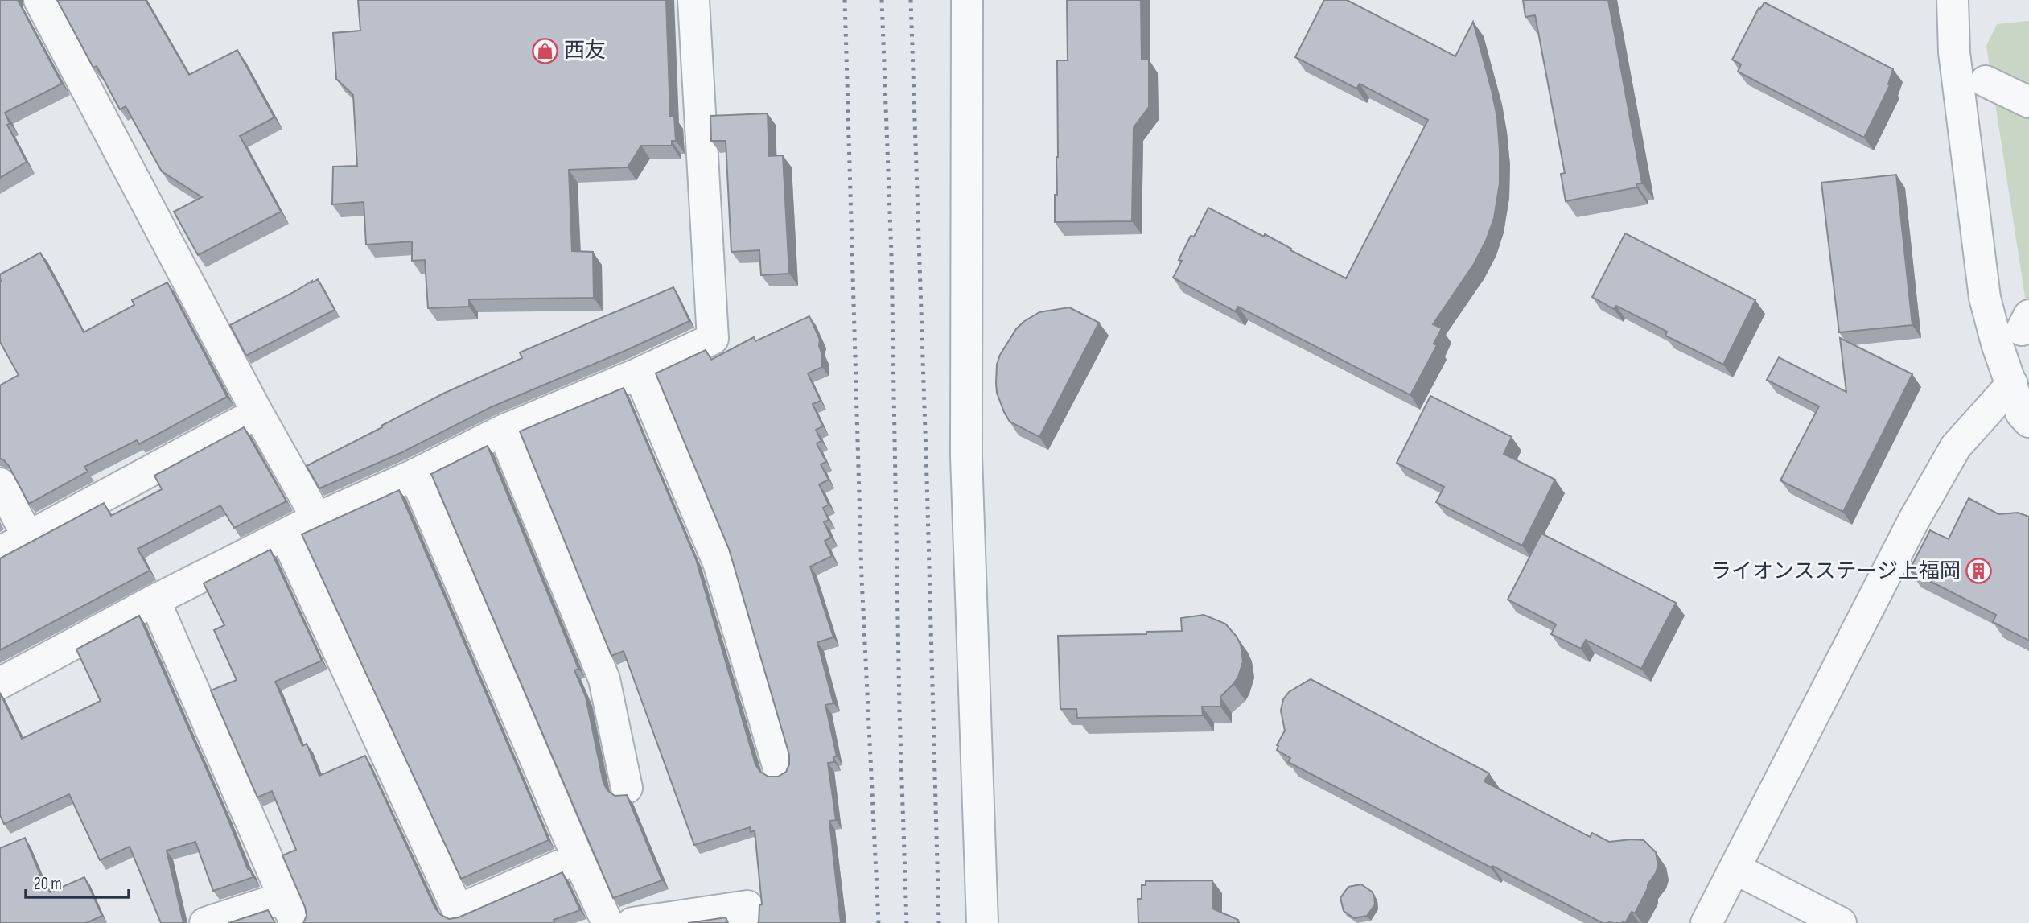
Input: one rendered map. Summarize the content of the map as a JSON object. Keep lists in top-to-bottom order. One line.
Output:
{"places":{"shop":["西友"],"building":["ライオンスステージ上福岡"]},"scale_bar":"20 m"}
